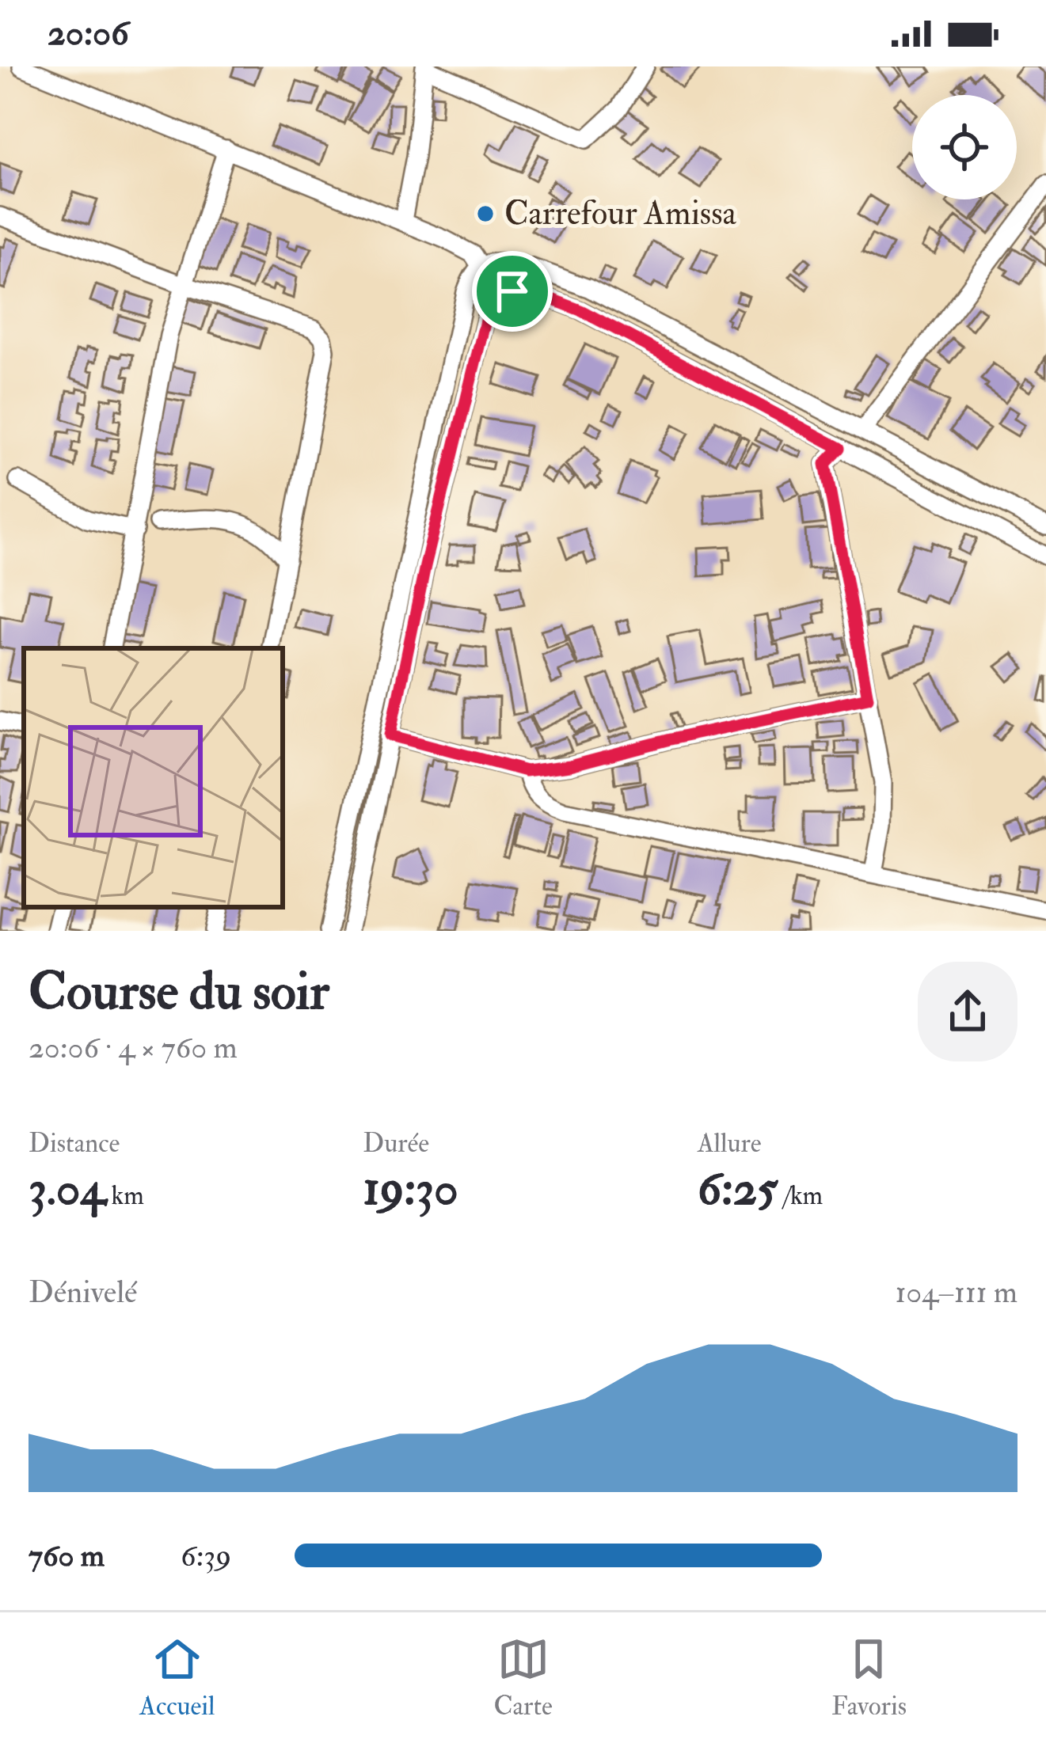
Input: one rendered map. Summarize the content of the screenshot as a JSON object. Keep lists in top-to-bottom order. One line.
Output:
{"places":["Carrefour Amissa"],"page":{"status":"20:06","heading":["Course du soir","20:06 · 4 × 760 m"],"stats":[["Distance","3.04 km"],["Durée","19:30"],["Allure","6:25 /km"]],"chart":["Dénivelé","104–111 m"],"list":[{"name":"760 m","note":"6:39"}],"tabs":["Accueil","Carte","Favoris"]}}
